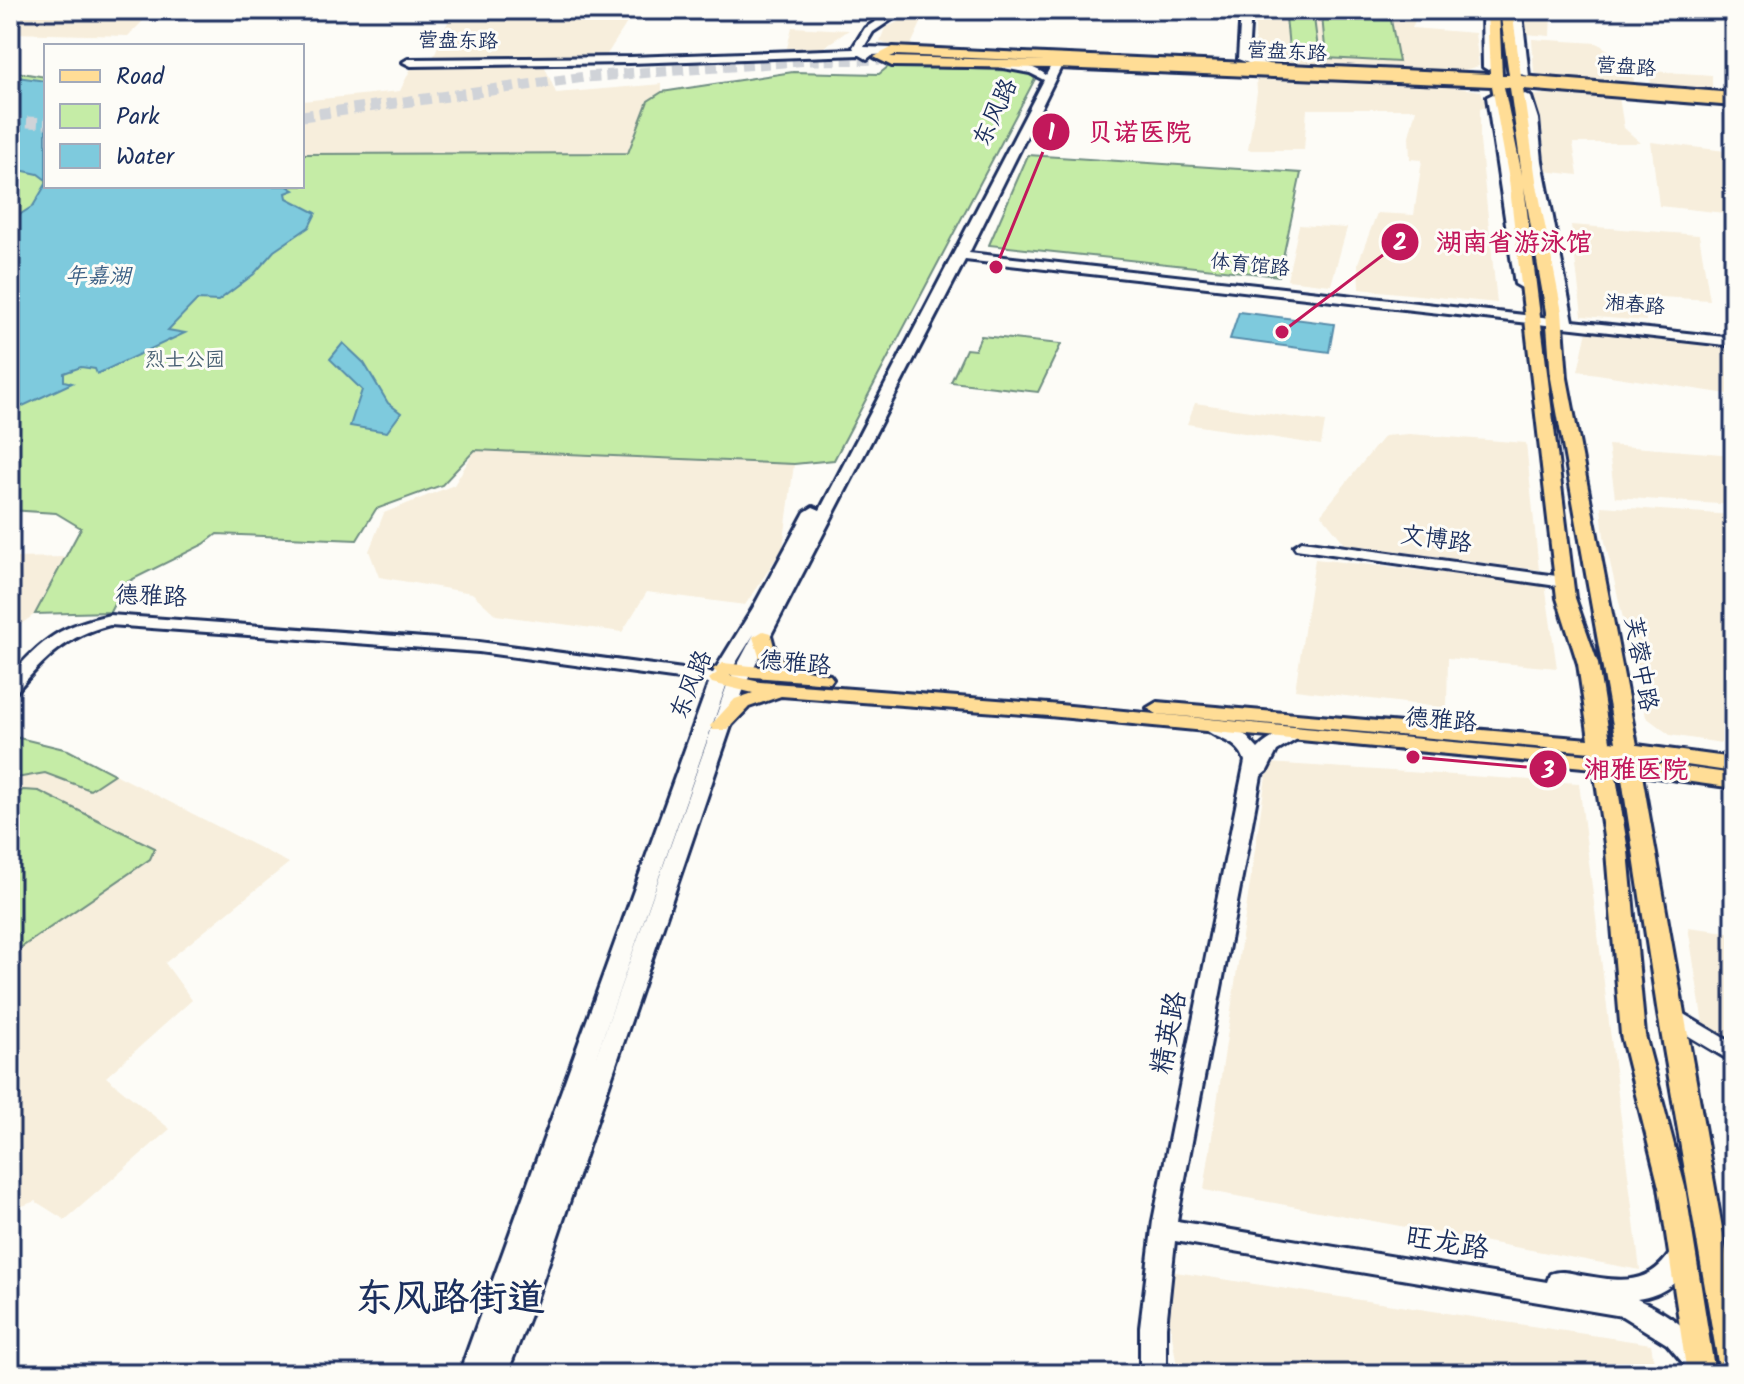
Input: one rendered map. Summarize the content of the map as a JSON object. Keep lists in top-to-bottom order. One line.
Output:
{"streets":{"main road":["营盘东路","营盘路","德雅路","芙蓉中路"],"street":["东风路","体育馆路","湘春路","文博路","精英路","旺龙路"]},"crossings":[["营盘东路","营盘路"],["营盘东路","东风路"],["营盘东路","芙蓉中路"],["营盘路","芙蓉中路"],["东风路","体育馆路"],["东风路","德雅路"],["体育馆路","湘春路"],["体育馆路","芙蓉中路"],["湘春路","芙蓉中路"],["文博路","芙蓉中路"],["德雅路","芙蓉中路"],["德雅路","精英路"],["芙蓉中路","旺龙路"],["精英路","旺龙路"]],"districts":["东风路街道"],"water":["年嘉湖"],"parks":["烈士公园"],"places":["贝诺医院","湖南省游泳馆","湘雅医院"],"legend":["Road","Park","Water"]}
